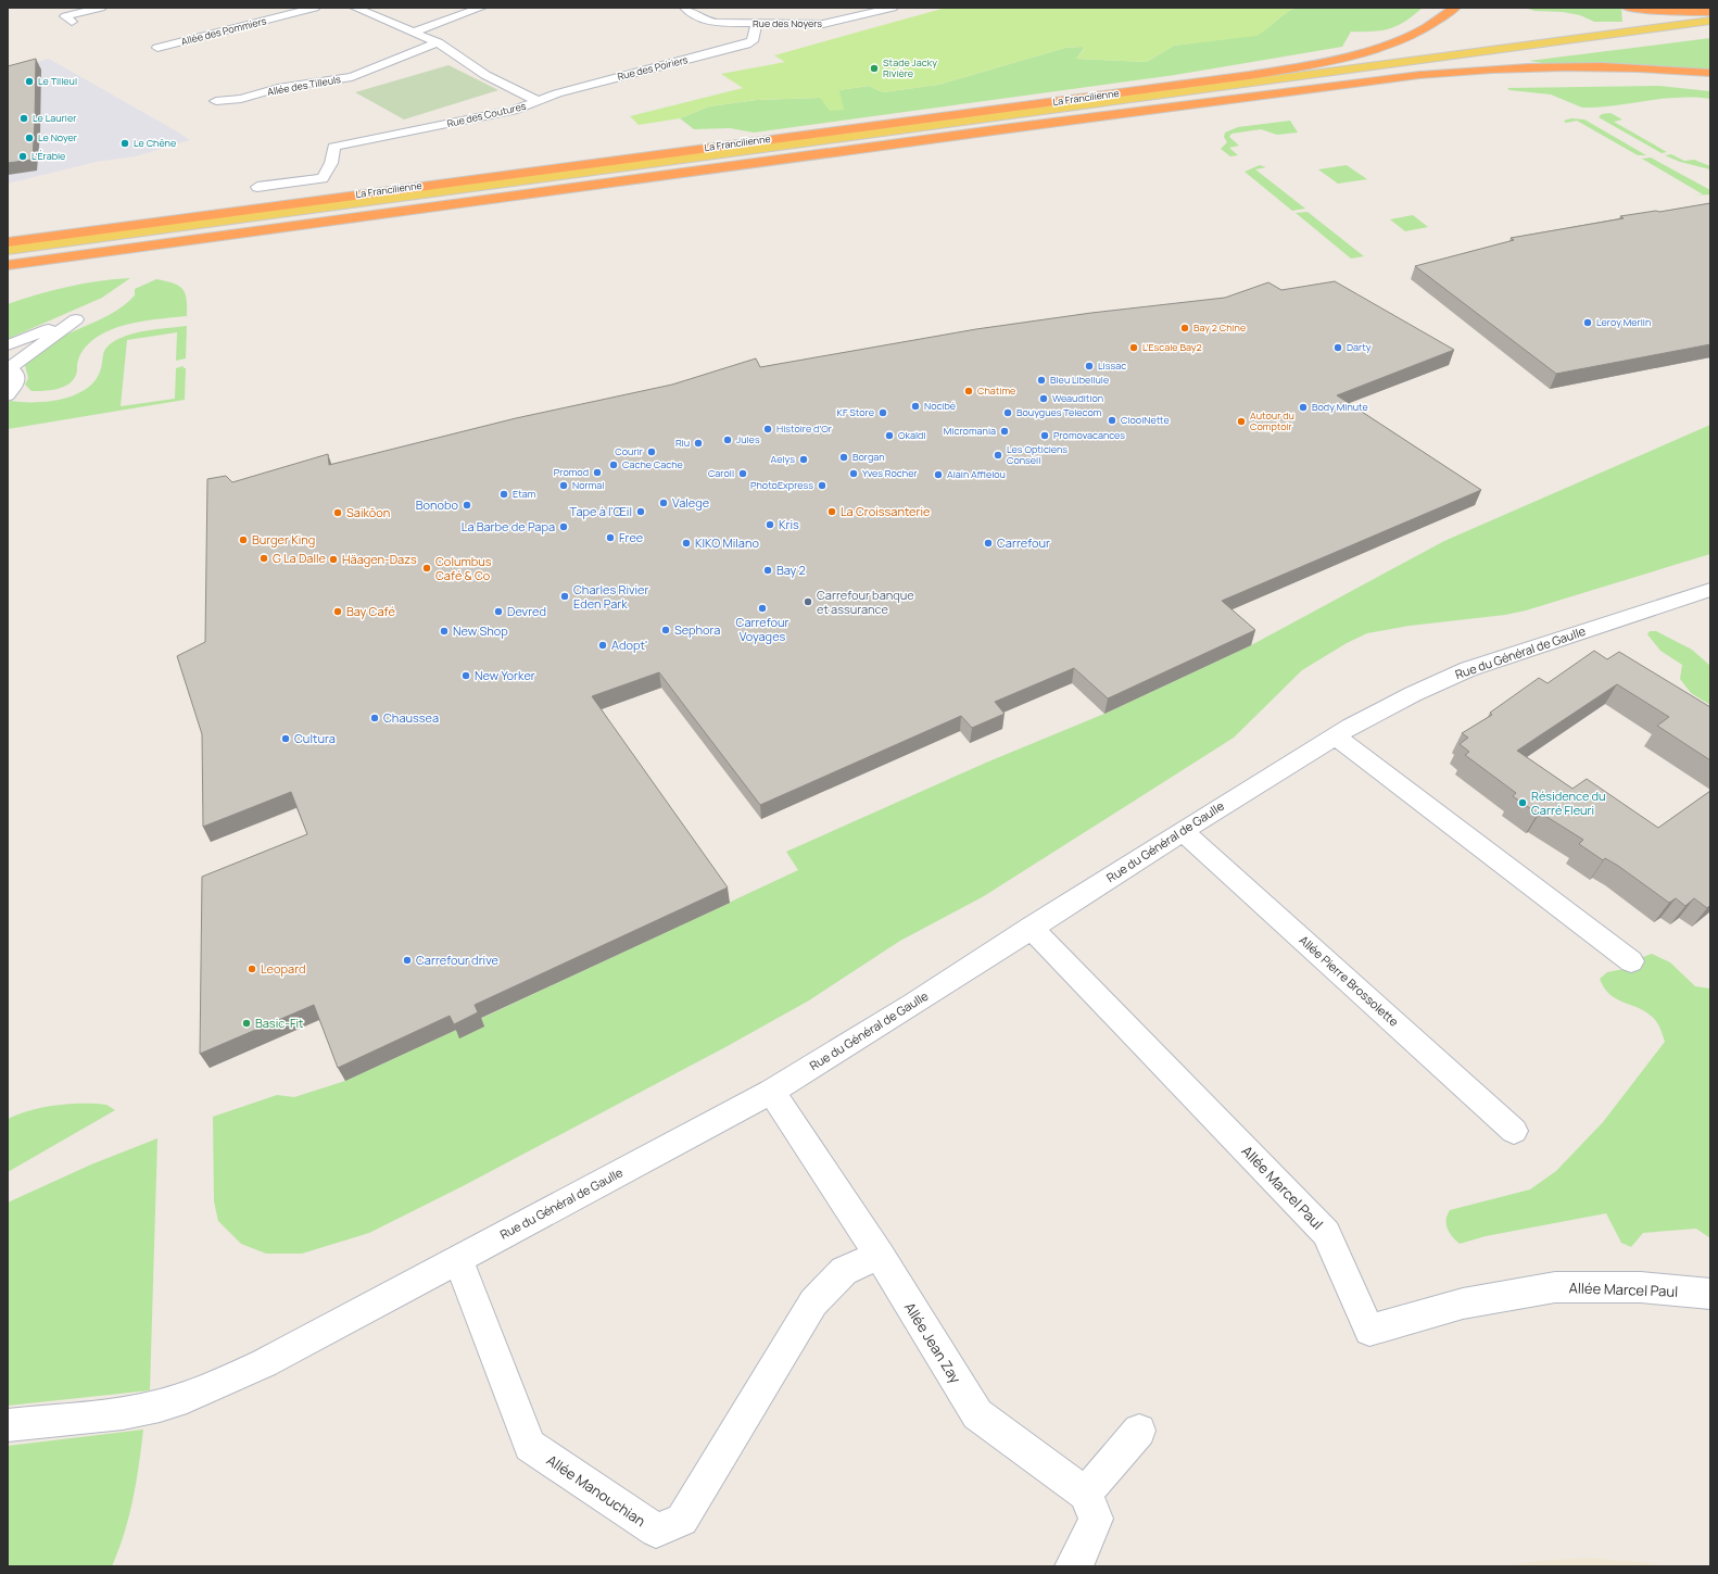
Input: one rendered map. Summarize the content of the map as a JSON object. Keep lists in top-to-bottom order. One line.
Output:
{"streets":{"highway":["La Francilienne"],"street":["Rue des Noyers","Allée des Pommiers","Rue des Poiriers","Allée des Tilleuls","Rue des Coutures","Rue du Général de Gaulle","Allée Pierre Brossolette","Allée Marcel Paul","Allée Jean Zay","Allée Manouchian"]},"crossings":[["Rue des Noyers","Rue des Poiriers"],["Rue des Poiriers","Rue des Coutures"],["Allée des Tilleuls","Rue des Coutures"],["Rue du Général de Gaulle","Allée Pierre Brossolette"],["Rue du Général de Gaulle","Allée Marcel Paul"],["Rue du Général de Gaulle","Allée Jean Zay"],["Rue du Général de Gaulle","Allée Manouchian"],["Allée Jean Zay","Allée Manouchian"]],"places":["Stade Jacky Rivière","Le Tilleul","Le Laurier","Le Noyer","Le Chêne","L'Érable","Leroy Merlin","Bay 2 Chine","L'Escale Bay2","Darty","Lissac","Bleu Libellule","Chatime","Weaudition","Nocibé","Body Minute","KF Store","Bouygues Telecom","ClooiNette","Autour du Comptoir","Histoire d'Or","Micromania","Okaïdi","Promovacances","Jules","Riu","Courir","Les Opticiens Conseil","Borgan","Aelys","Cache Cache","Promod","Caroll","Yves Rocher","Alain Afflelou","Normal","PhotoExpress","Etam","Valege","Bonobo","Tape à l'Œil","La Croissanterie","Saikōon","Kris","La Barbe de Papa","Free","Burger King","KIKO Milano","Carrefour","G La Dalle","Häagen-Dazs","Columbus Café & Co","Bay 2","Charles Rivier Eden Park","Carrefour banque et assurance","Carrefour Voyages","Bay Café","Devred","Sephora","New Shop","Adopt'","New Yorker","Chaussea","Cultura","Résidence du Carré Fleuri","Carrefour drive","Leopard","Basic-Fit"]}
